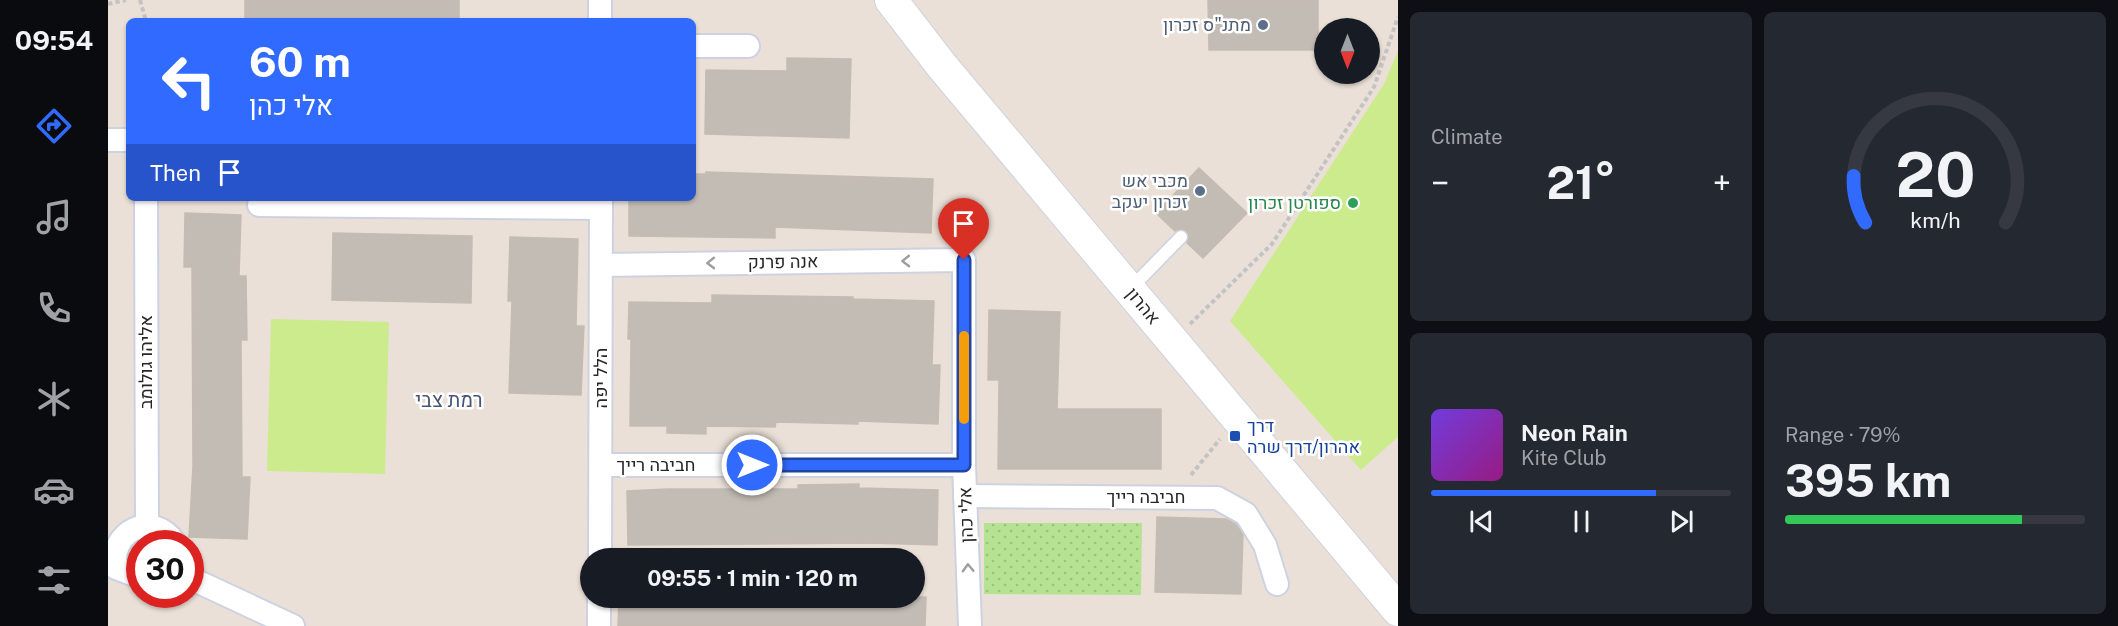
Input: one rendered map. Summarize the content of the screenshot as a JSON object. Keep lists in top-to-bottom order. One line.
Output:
{"streets":{"street":["אנה פרנק","אהרון","אליהו גולומב","הלל יפה","חביבה רייך","אלי כהן"]},"crossings":[["אנה פרנק","הלל יפה"],["אנה פרנק","אלי כהן"],["הלל יפה","חביבה רייך"],["חביבה רייך","אלי כהן"]],"one_way":["אנה פרנק","אלי כהן"],"districts":["רמת צבי"],"places":{"other":["מתנ\"ס זכרון","מכבי אש זכרון יעקב","ספורטן זכרון"],"transit":["דרך אהרון/דרך שרה"]},"north":"bottom","page":{"tabs":"09:54","tile":["Climate",["Range · 79%","395 km"]],"turn":["60 m","אלי כהן"],"then":"Then","heat":["−","21°","+"],"song":["Neon Rain","Kite Club"],"limit":"30","trip":"09:55 · 1 min · 120 m","gauge":["20","km/h"]}}
